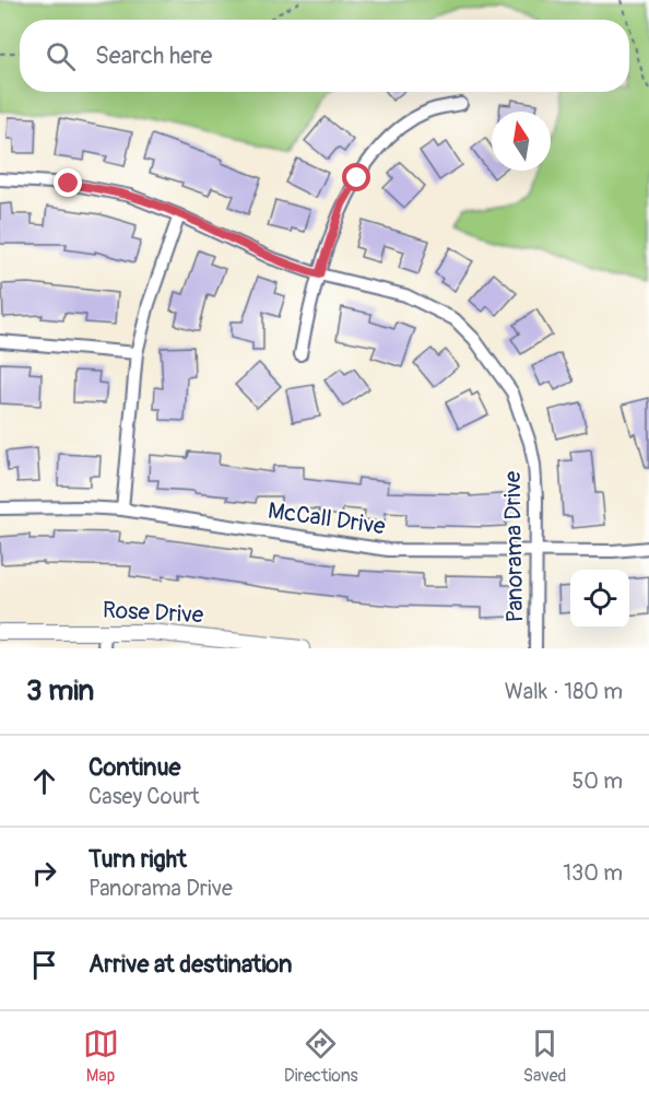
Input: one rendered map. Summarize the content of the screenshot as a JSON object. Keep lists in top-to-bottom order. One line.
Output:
{"streets":{"main road":["Rose Drive"],"street":["McCall Drive","Panorama Drive"]},"crossings":[["McCall Drive","Panorama Drive"]],"north":"top","page":{"search":"Search here","heading":["3 min","Walk · 180 m"],"list":[["Continue","Casey Court","50 m"],["Turn right","Panorama Drive","130 m"],"Arrive at destination"],"nav":["Map","Directions","Saved"]}}
